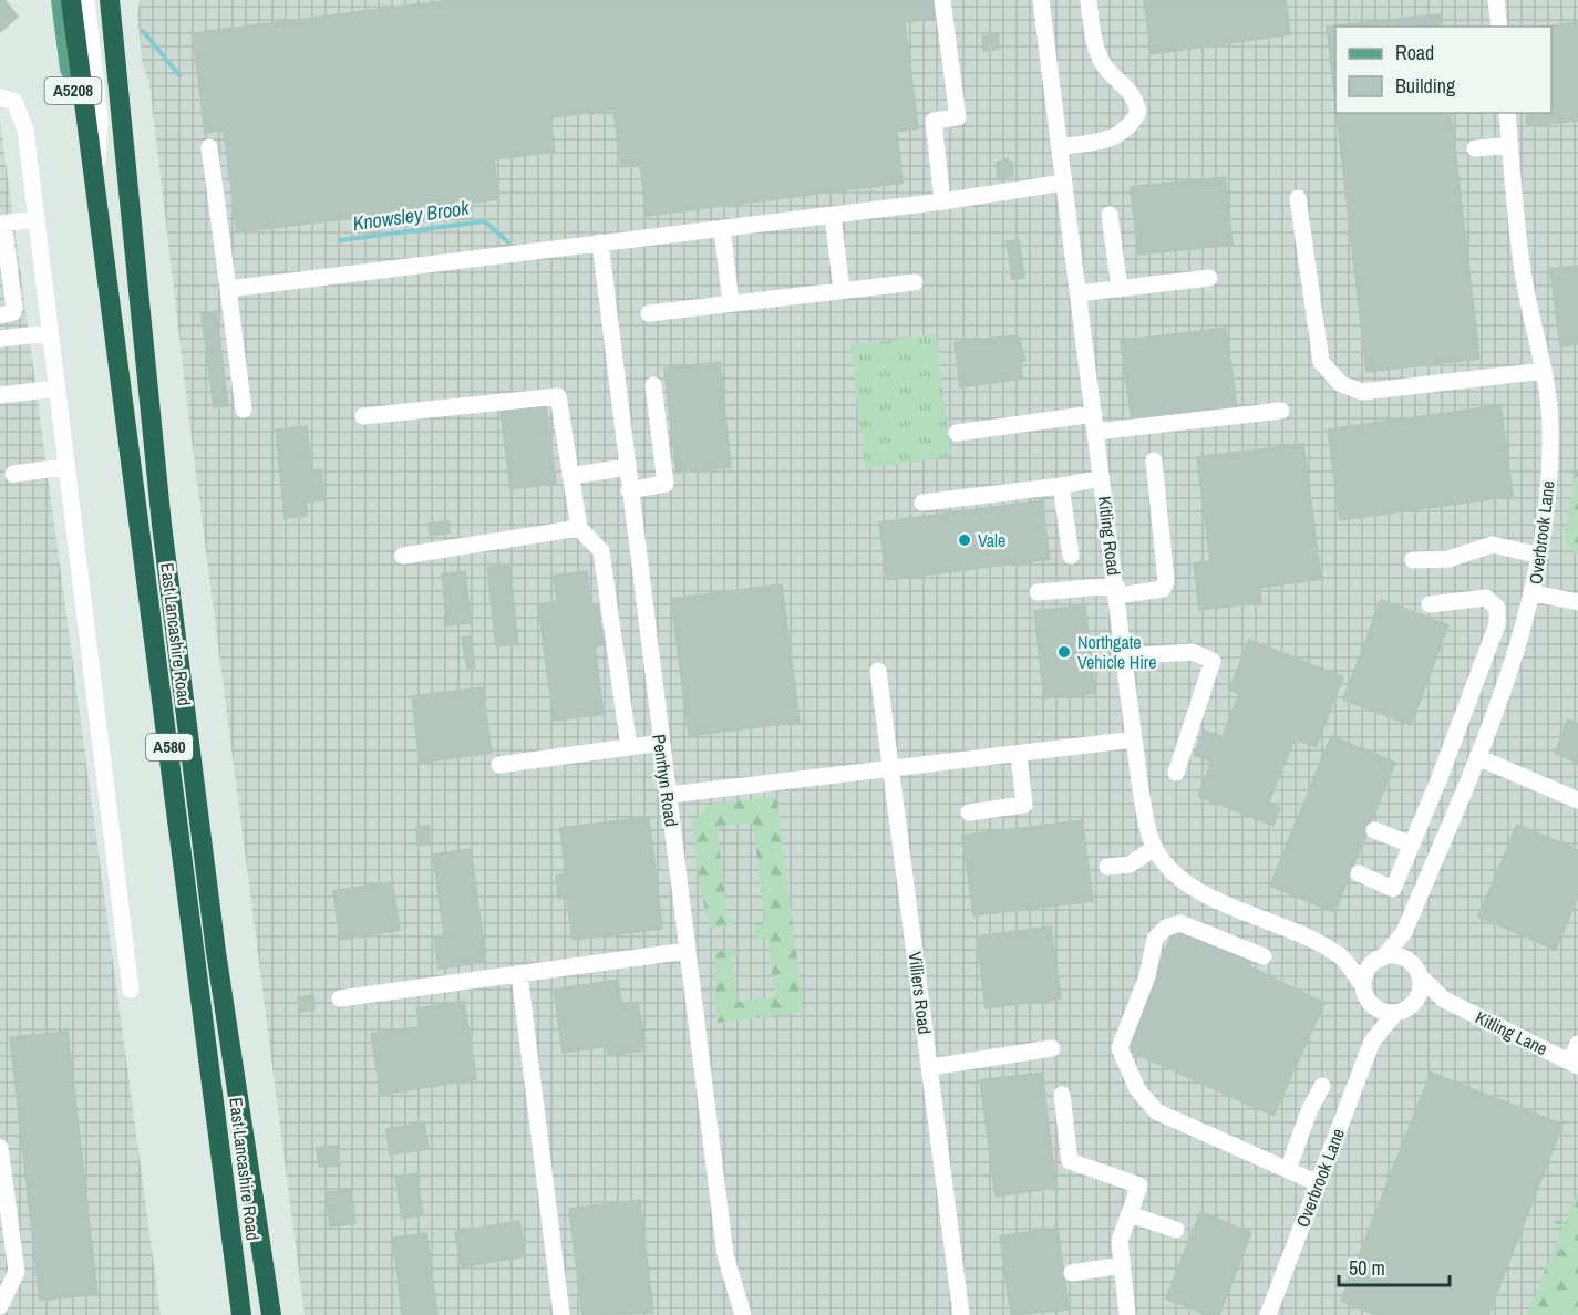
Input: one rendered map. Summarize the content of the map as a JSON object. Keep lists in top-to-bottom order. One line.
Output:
{"streets":{"highway":["East Lancashire Road","A580"],"main road":["A5208"],"street":["Overbrook Lane","Kitling Road","Penrhyn Road","Villiers Road","Kitling Lane"]},"crossings":[["A5208","East Lancashire Road"],["Overbrook Lane","Kitling Road"],["Overbrook Lane","Kitling Lane"],["Kitling Road","Kitling Lane"]],"water":["Knowsley Brook"],"places":["Vale","Northgate Vehicle Hire"],"legend":["Road","Building"],"scale_bar":"50 m"}
